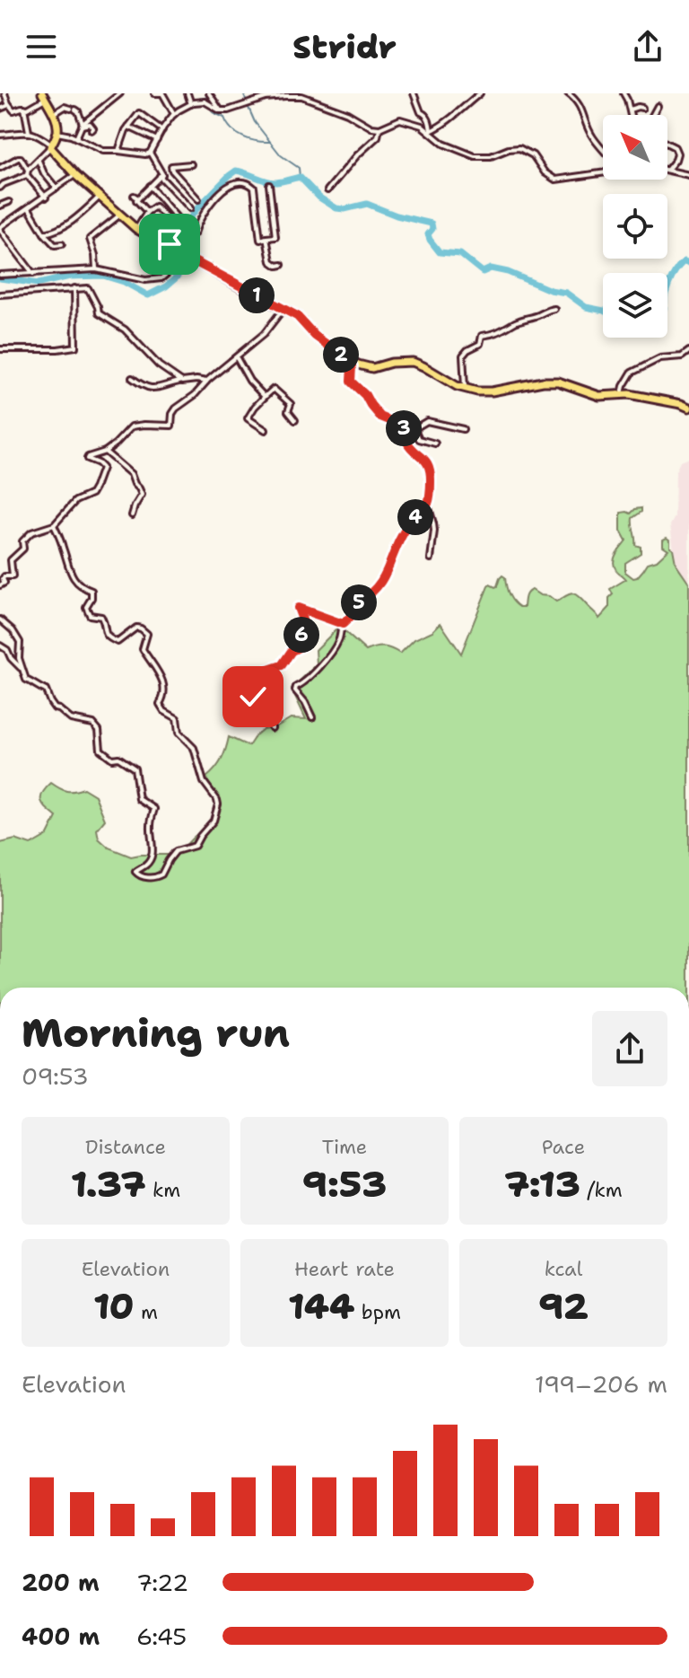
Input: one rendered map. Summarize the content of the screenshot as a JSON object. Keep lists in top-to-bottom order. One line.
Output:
{"north":"top left","page":{"header":"Stridr","pins":["1","2","3","4","5","6"],"heading":["Morning run","09:53"],"stats":[["Distance","1.37 km"],["Time","9:53"],["Pace","7:13 /km"],["Elevation","10 m"],["Heart rate","144 bpm"],["kcal","92"]],"chart":["Elevation","199–206 m"],"list":[{"name":"200 m","note":"7:22"},{"name":"400 m","note":"6:45"}]}}
